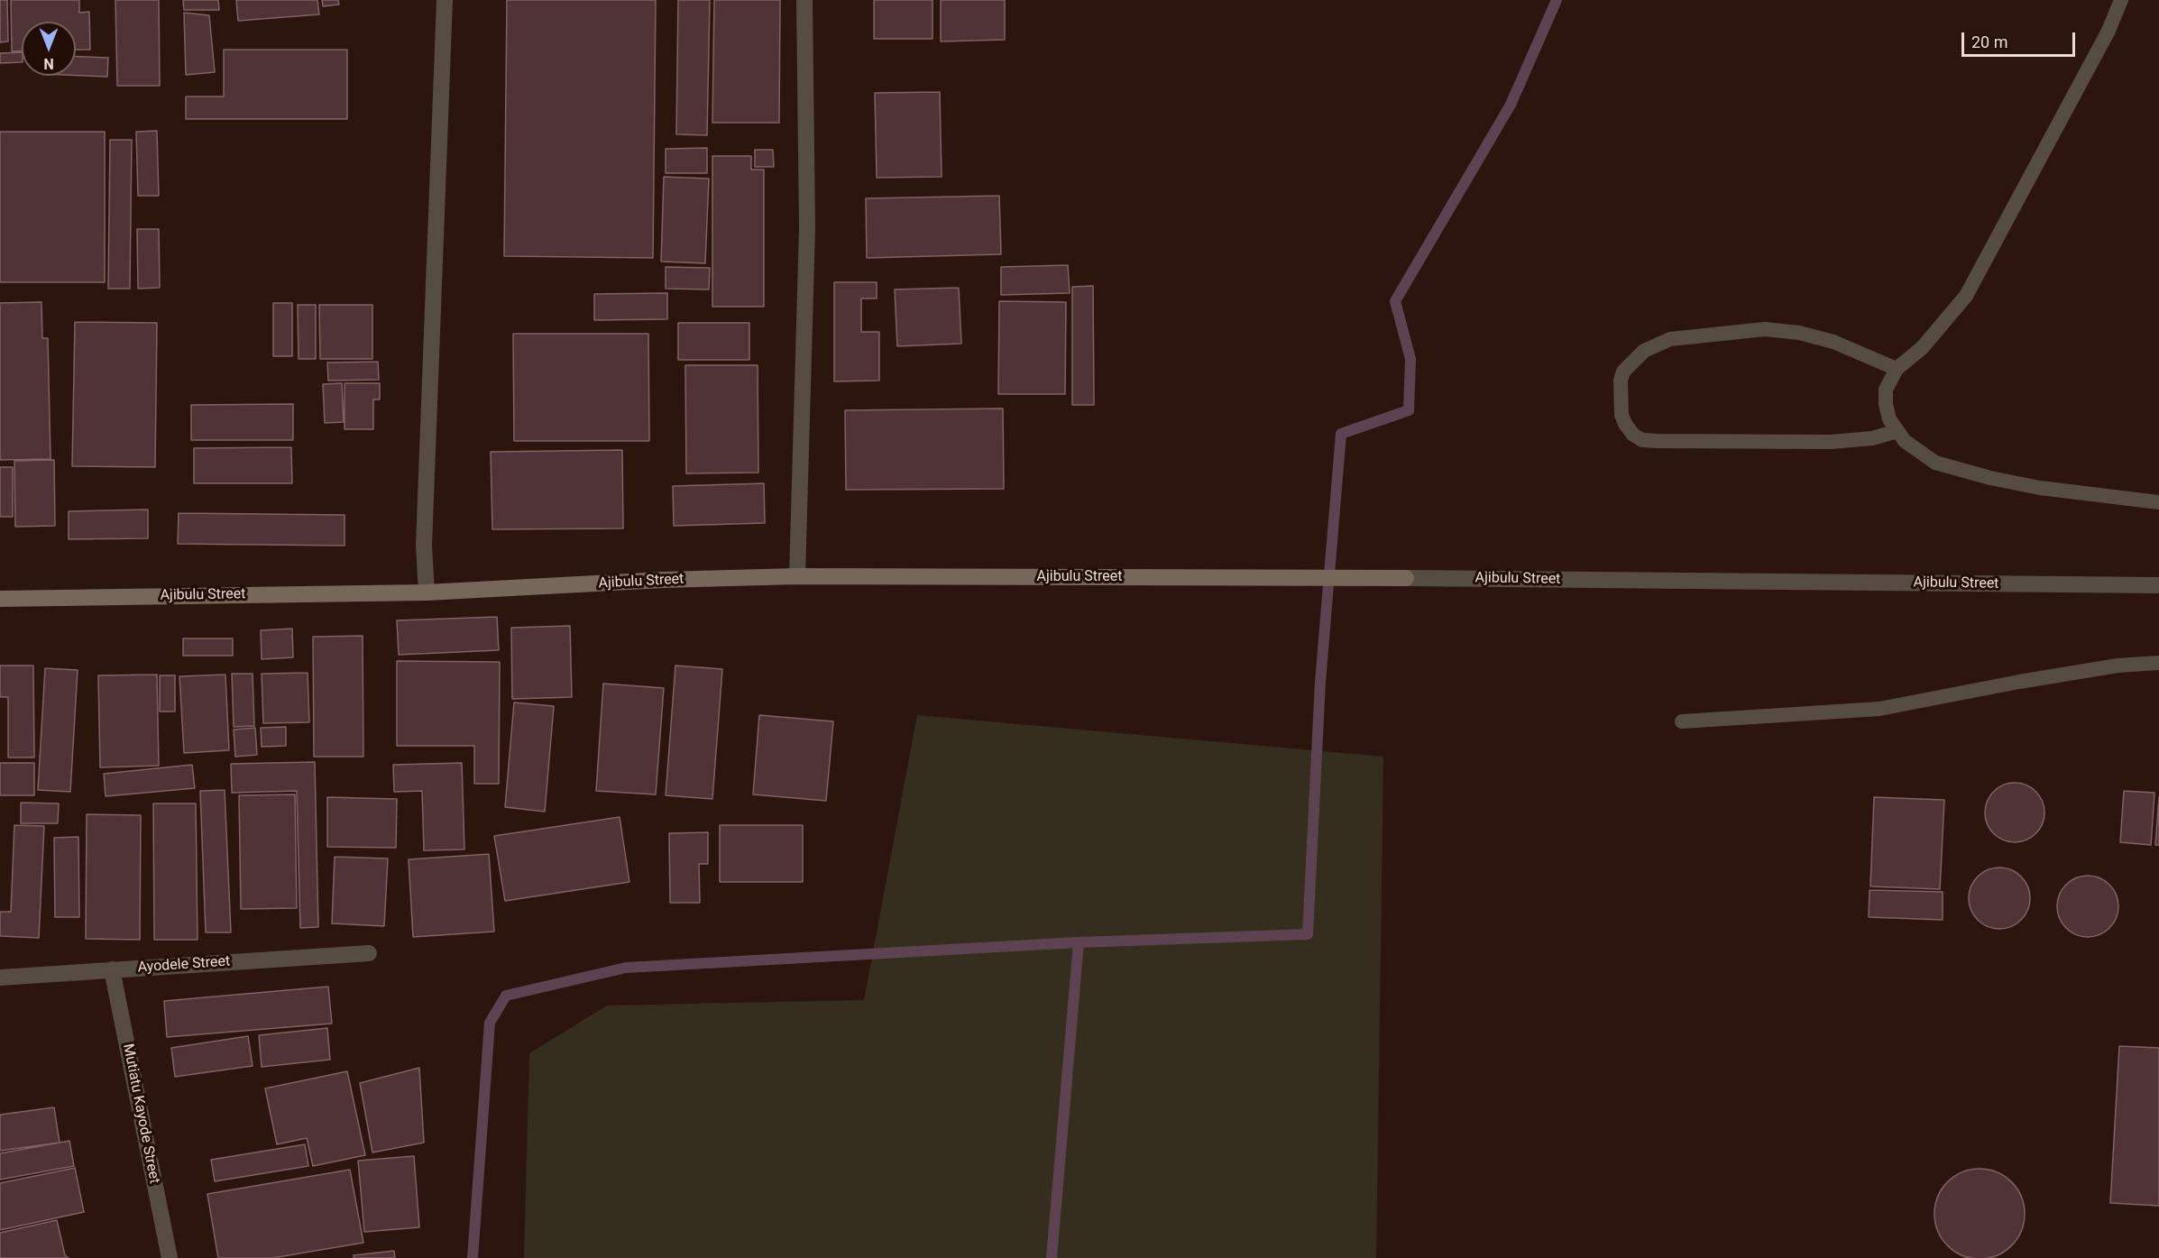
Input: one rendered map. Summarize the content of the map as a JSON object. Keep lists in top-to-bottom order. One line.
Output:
{"streets":{"street":["Ajibulu Street","Ayodele Street","Mutiatu Kayode Street"]},"crossings":[["Ayodele Street","Mutiatu Kayode Street"]],"scale_bar":"20 m","north":"bottom"}
